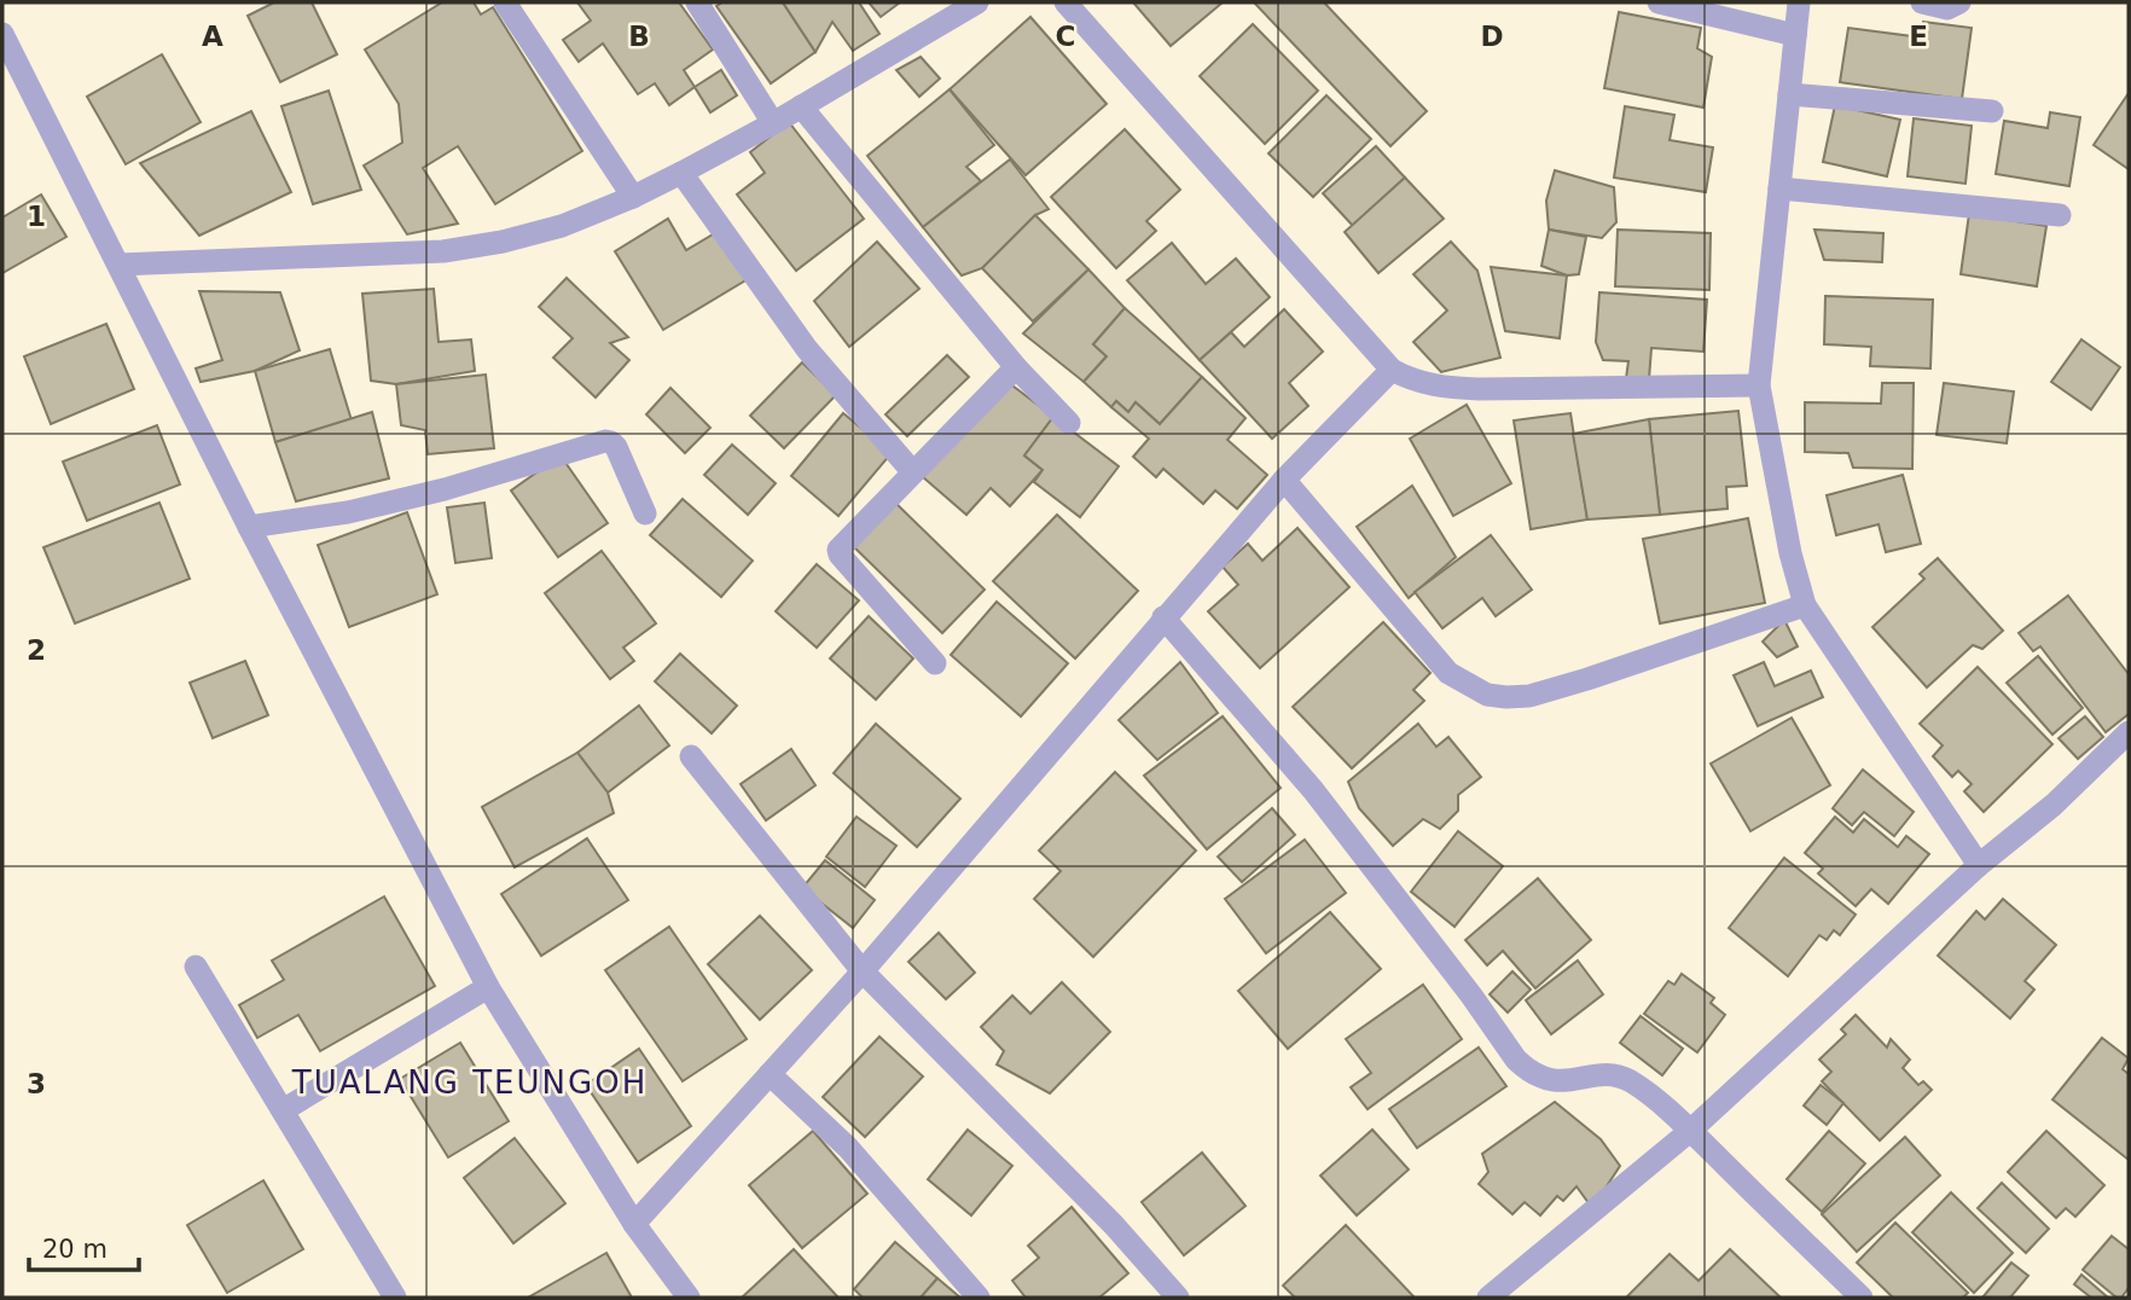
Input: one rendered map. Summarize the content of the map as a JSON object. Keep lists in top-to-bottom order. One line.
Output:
{"districts":["TUALANG TEUNGOH"],"scale_bar":"20 m","grid":{"columns":["A","B","C","D","E"],"rows":["1","2","3"]}}
